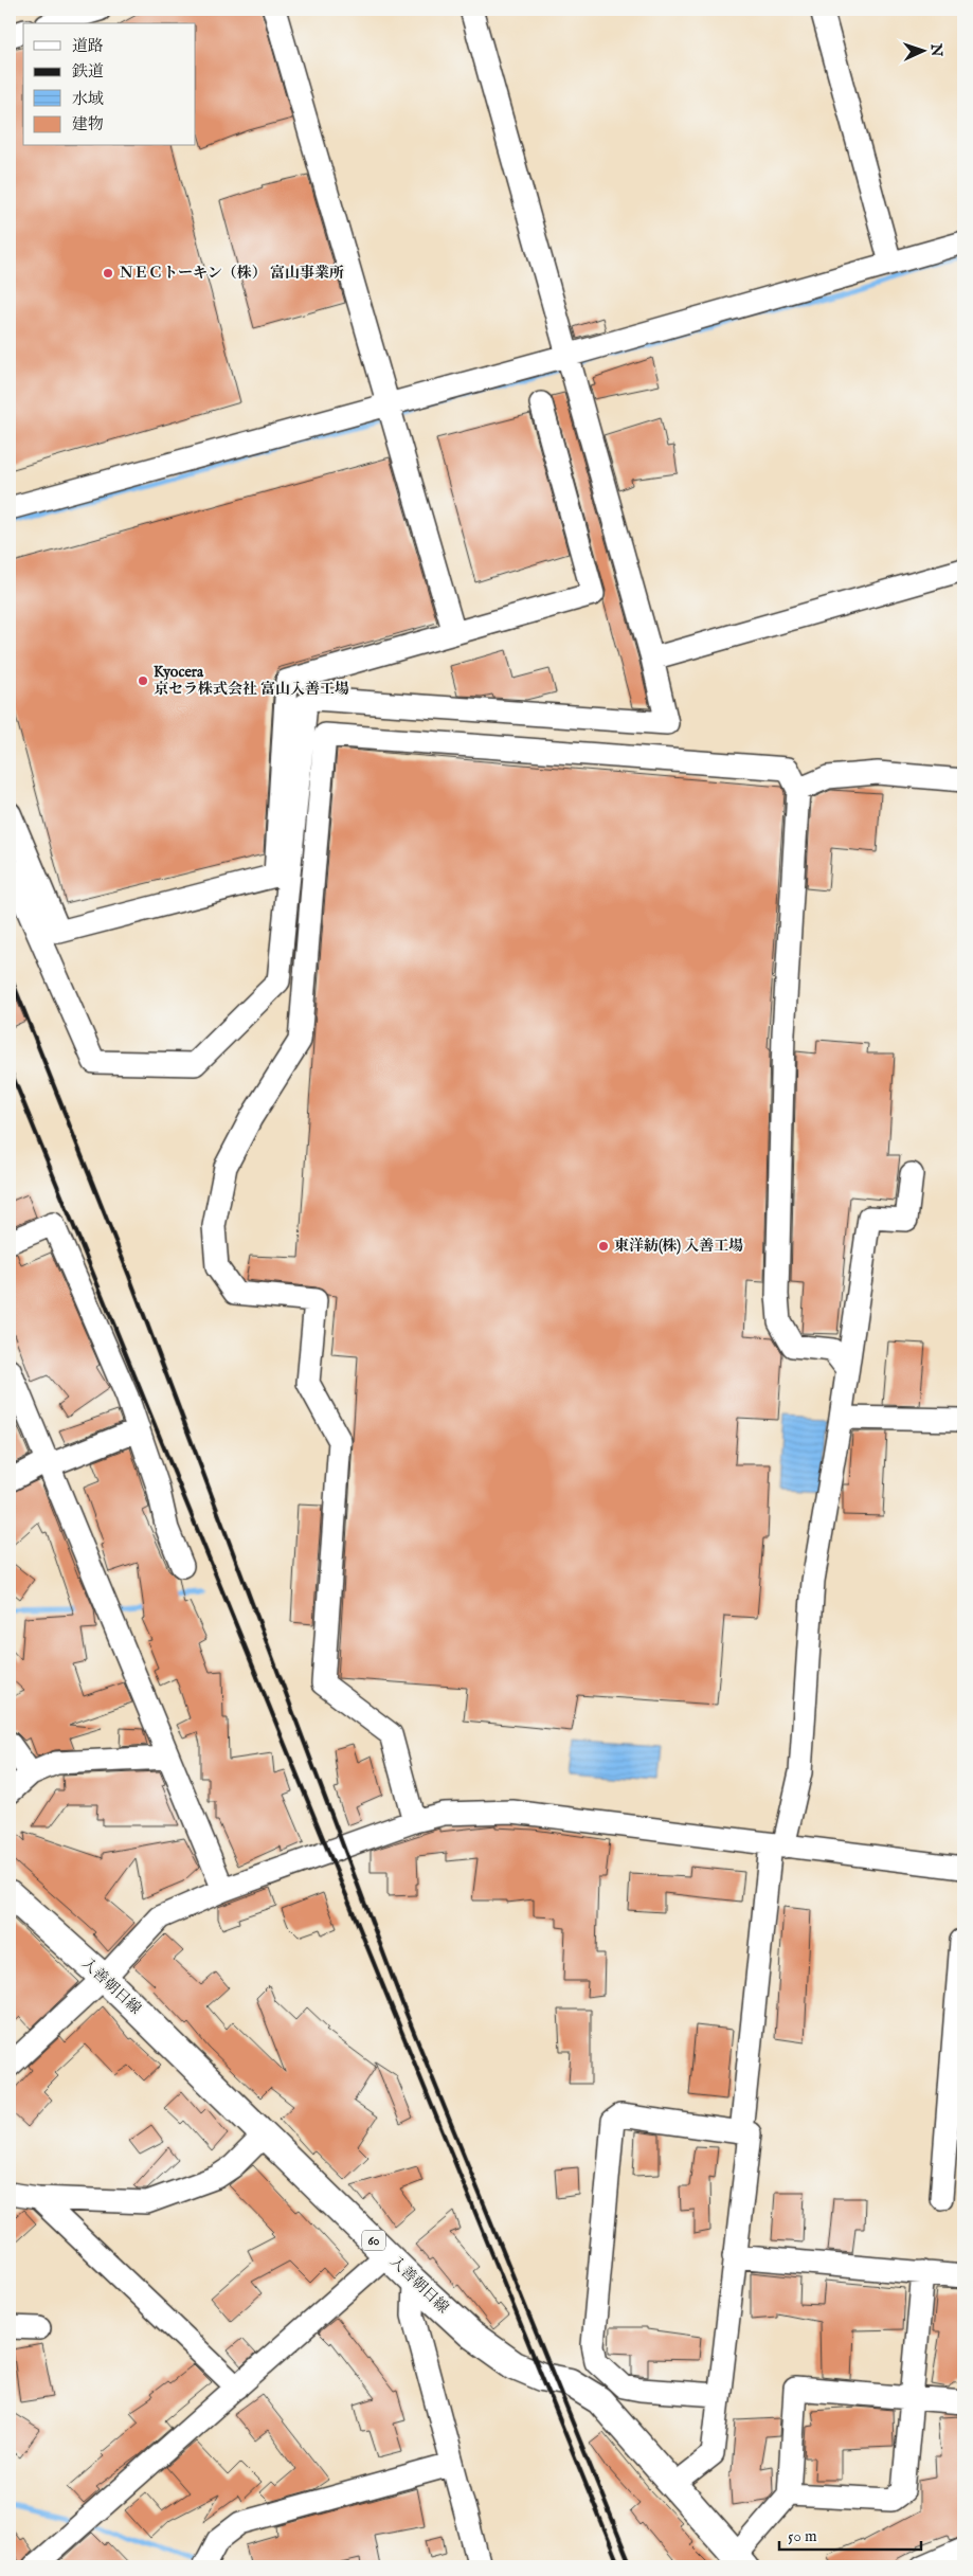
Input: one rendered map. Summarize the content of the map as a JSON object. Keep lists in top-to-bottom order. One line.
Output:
{"streets":{"main road":["入善朝日線","60"]},"places":["ＮＥＣトーキン（株） 富山事業所","Kyocera 京セラ株式会社 富山入善工場","東洋紡(株) 入善工場"],"legend":["道路","鉄道","水域","建物"],"scale_bar":"50 m","north":"right"}
